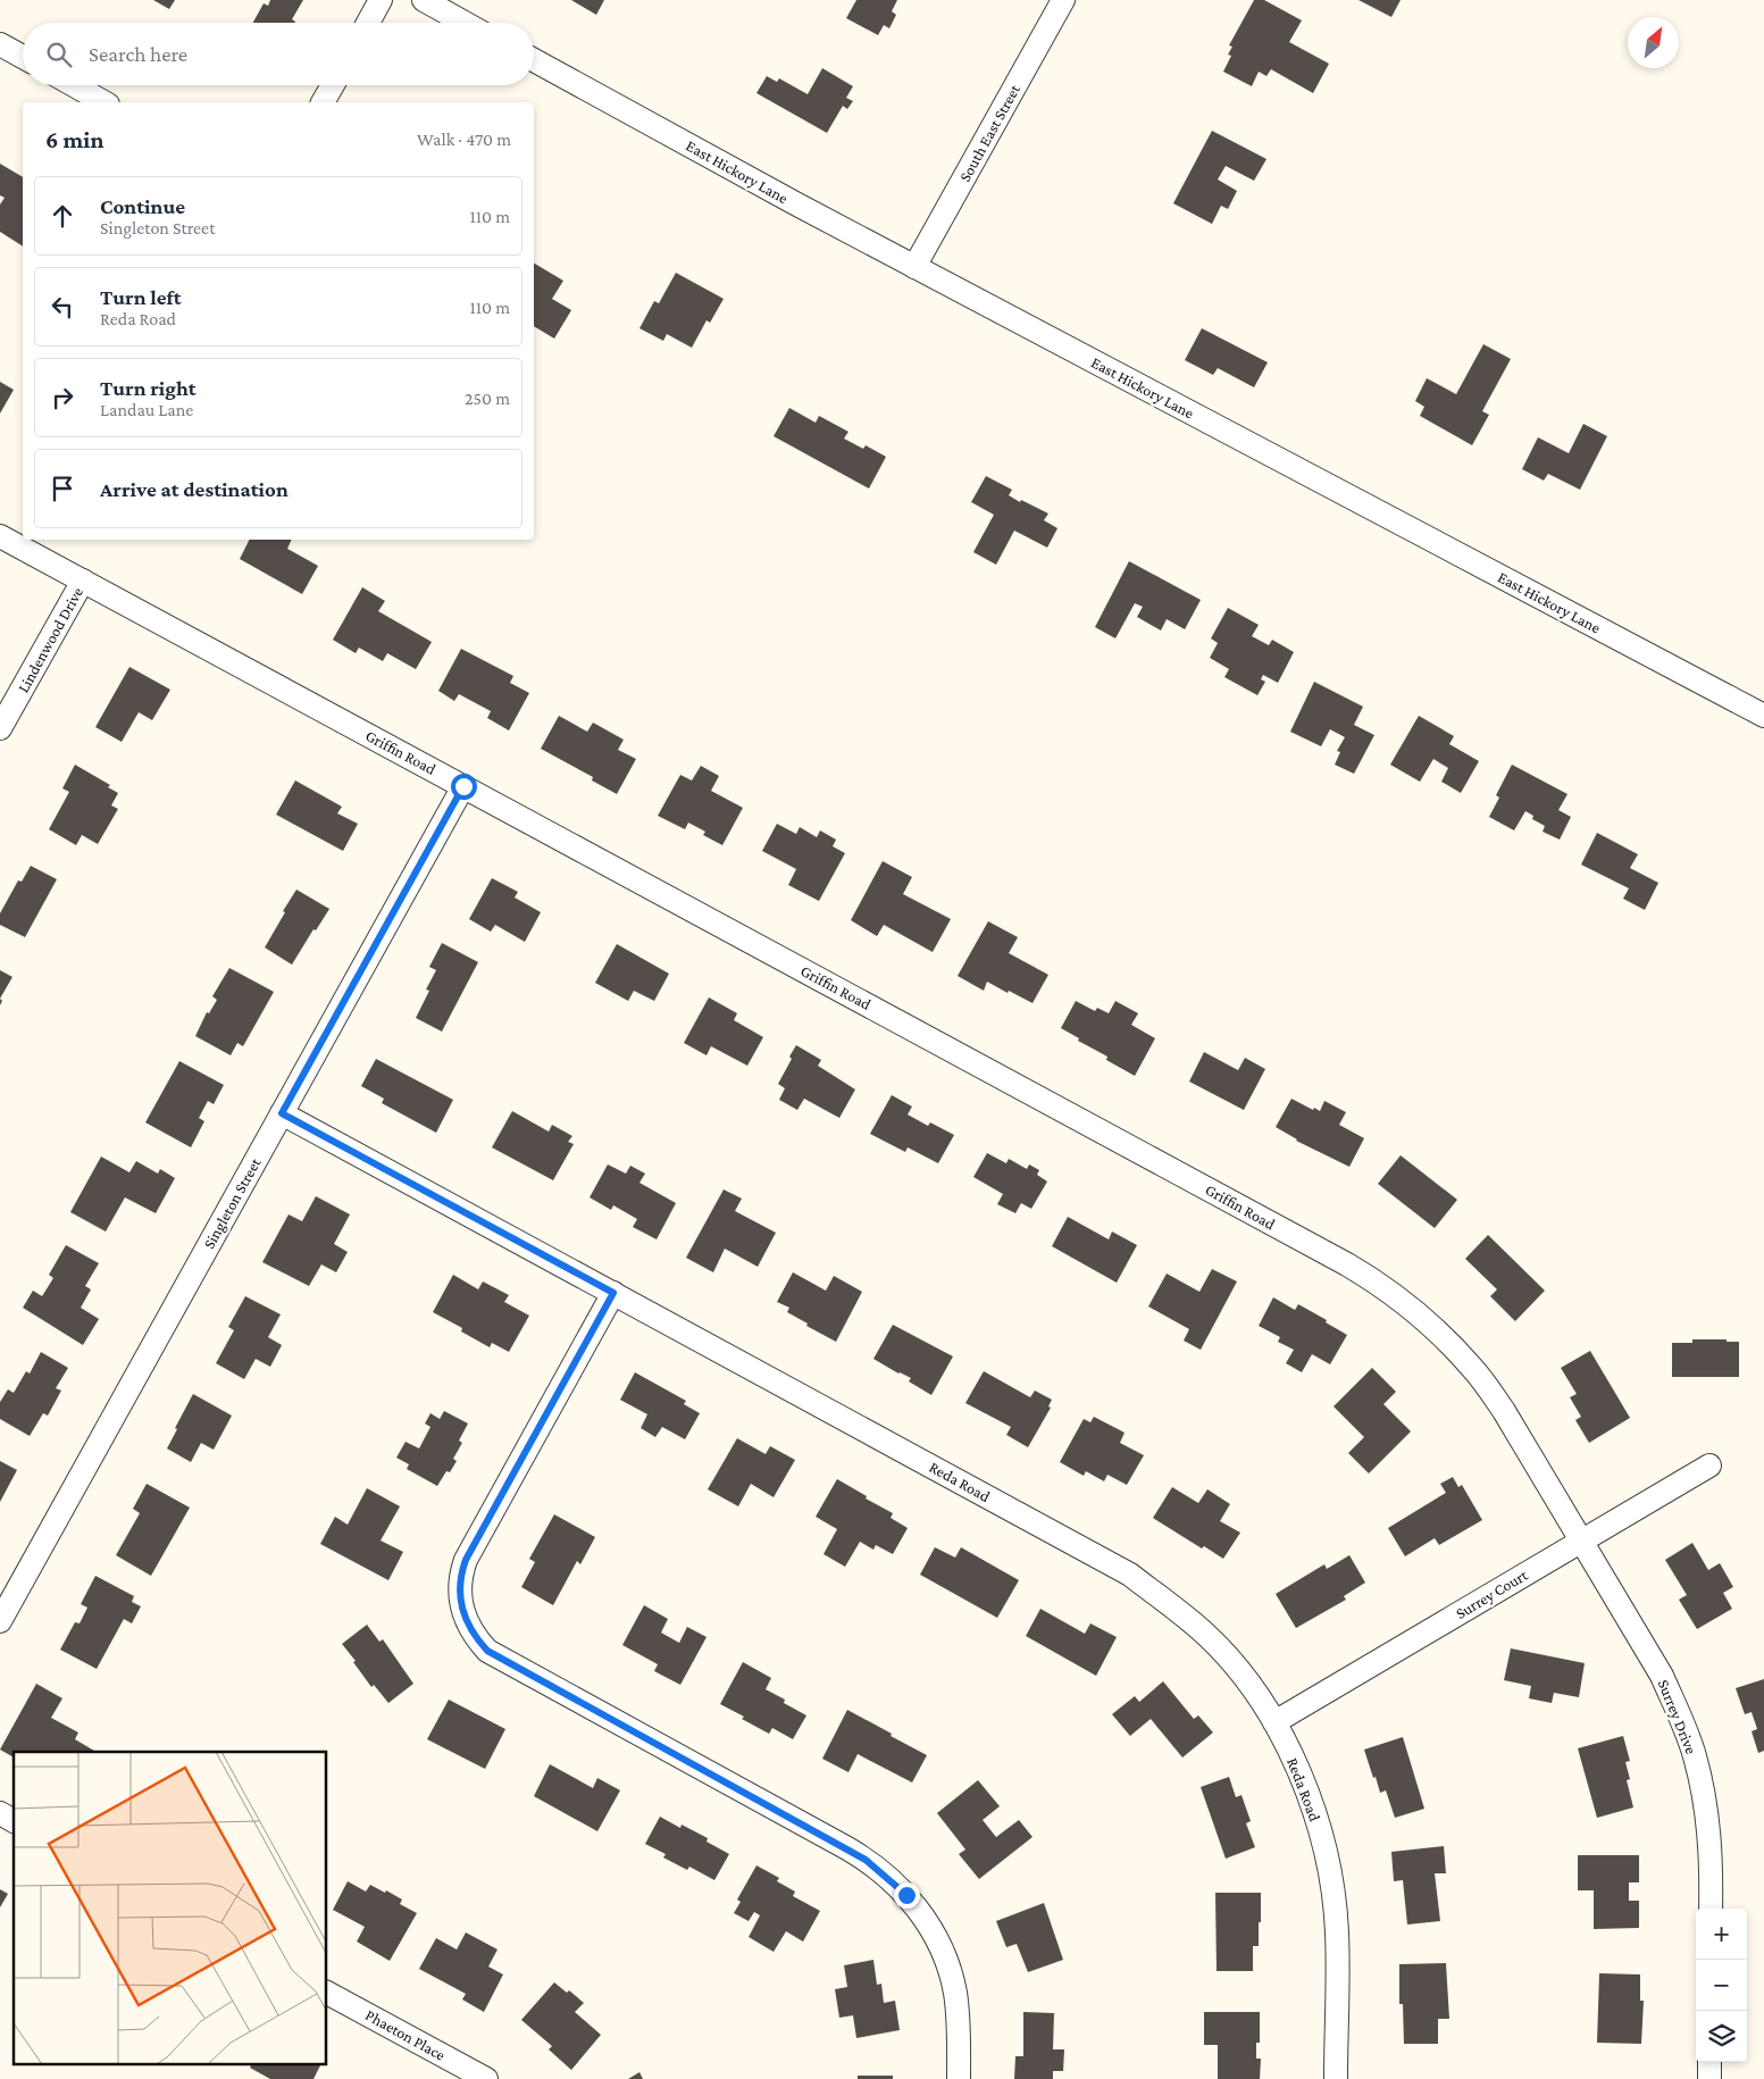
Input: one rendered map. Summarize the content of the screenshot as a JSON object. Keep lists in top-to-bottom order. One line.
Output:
{"streets":{"street":["South East Street","East Hickory Lane","Lindenwood Drive","Griffin Road","Singleton Street","Reda Road","Surrey Court","Surrey Drive","Phaeton Place"]},"crossings":[["South East Street","East Hickory Lane"],["Lindenwood Drive","Griffin Road"],["Griffin Road","Singleton Street"],["Griffin Road","Surrey Court"],["Griffin Road","Surrey Drive"],["Singleton Street","Reda Road"],["Reda Road","Surrey Court"],["Surrey Court","Surrey Drive"]],"north":"top right","page":{"search":"Search here","heading":["6 min","Walk · 470 m"],"list":[["Continue","Singleton Street","110 m"],["Turn left","Reda Road","110 m"],["Turn right","Landau Lane","250 m"],"Arrive at destination"],"map_buttons":["+","−"]}}
